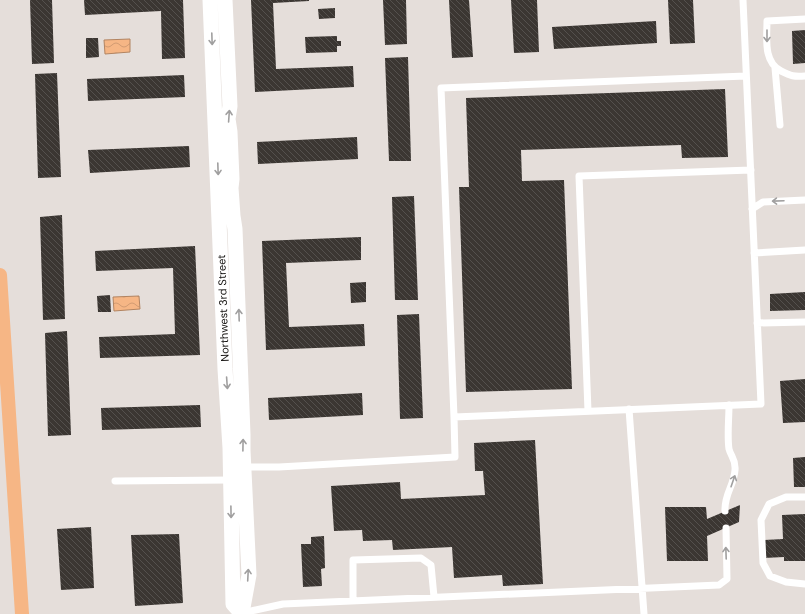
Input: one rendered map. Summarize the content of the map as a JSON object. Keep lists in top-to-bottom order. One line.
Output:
{"streets":{"street":["Northwest 3rd Street"]}}
